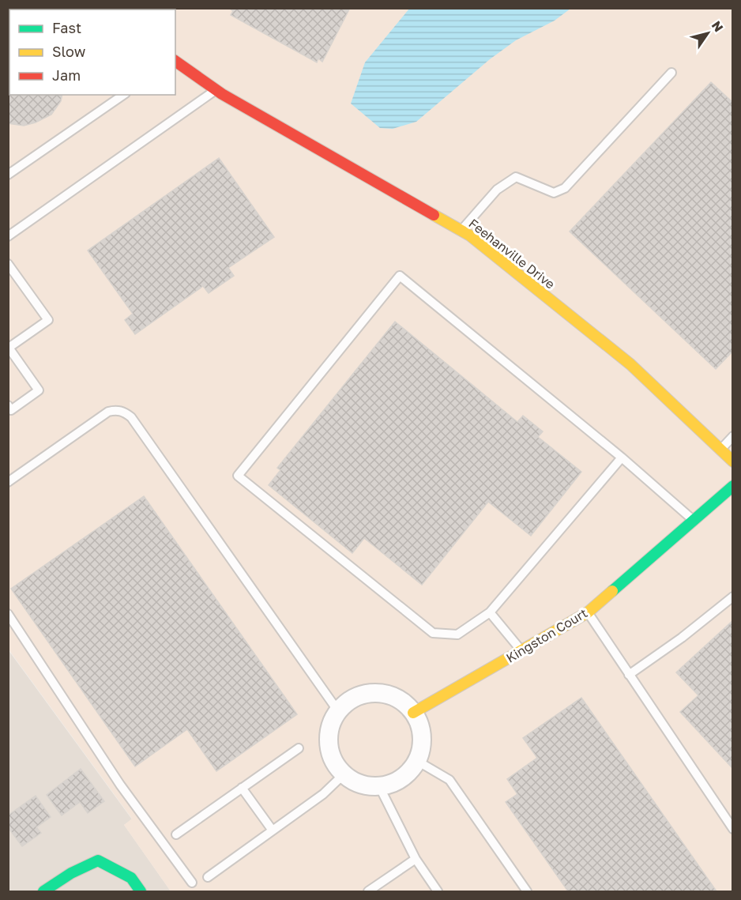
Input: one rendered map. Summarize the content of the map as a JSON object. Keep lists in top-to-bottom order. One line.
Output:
{"streets":{"street":["Feehanville Drive","Kingston Court"]},"legend":["Fast","Slow","Jam"],"north":"top right"}
